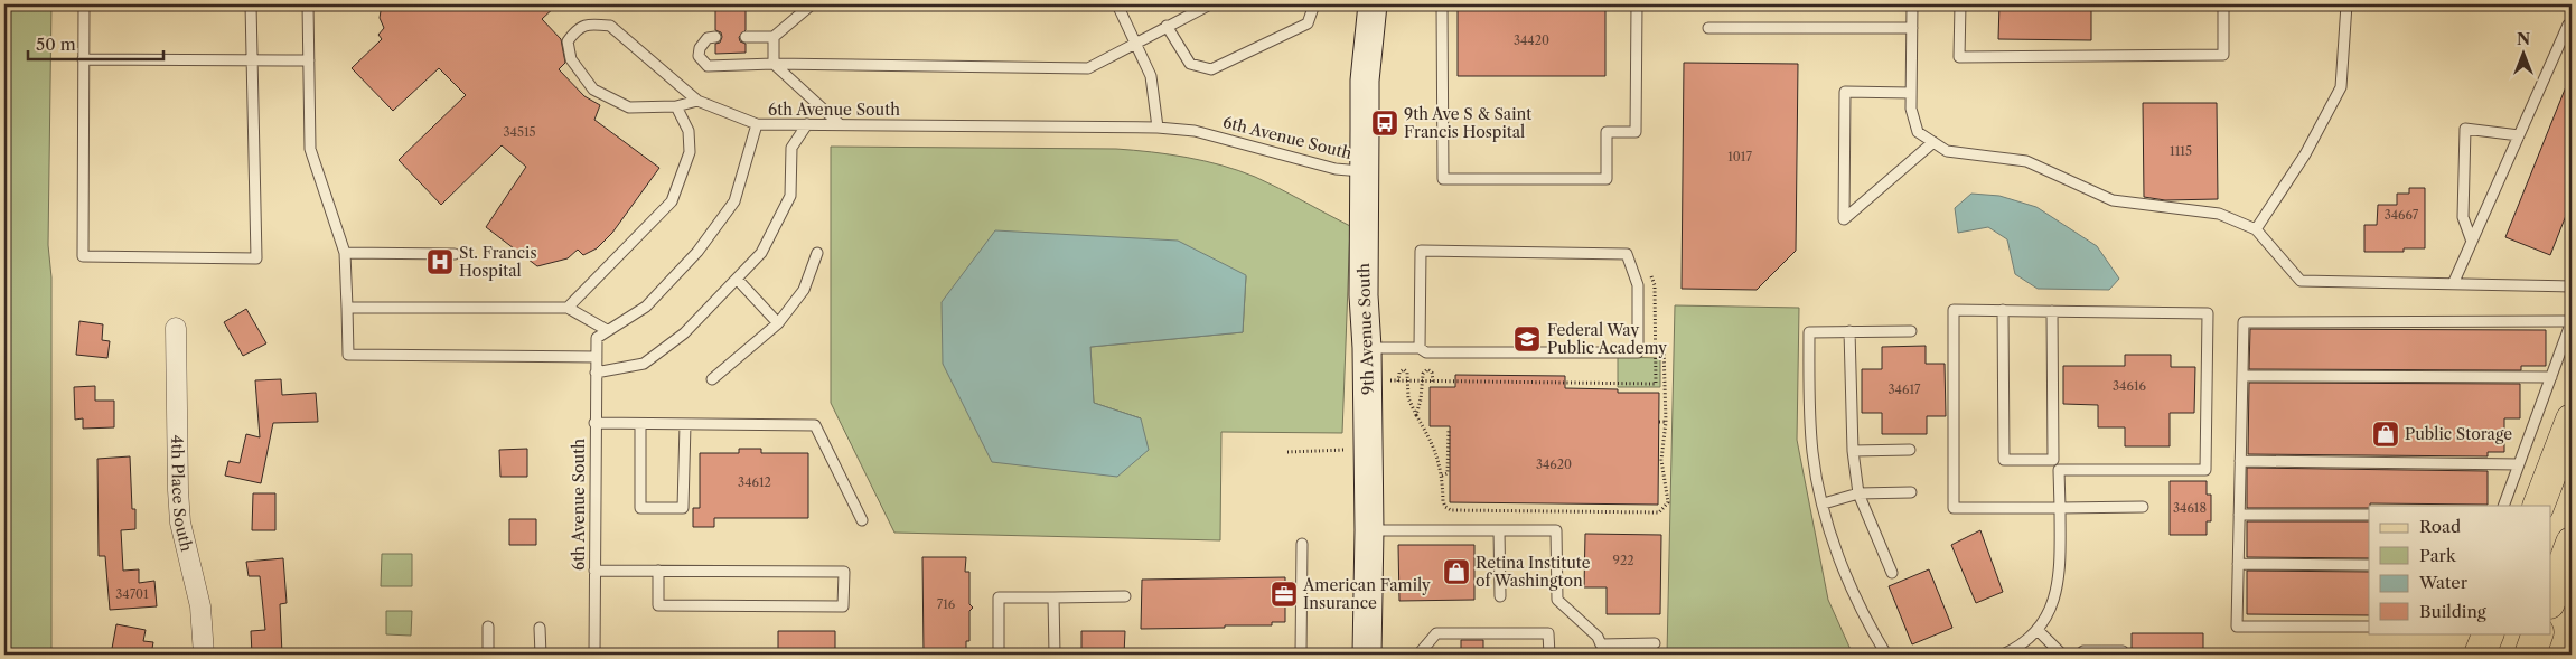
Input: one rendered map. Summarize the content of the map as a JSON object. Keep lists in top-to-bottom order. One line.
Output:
{"streets":{"street":["9th Avenue South","4th Place South"],"lane":["6th Avenue South"]},"crossings":[["6th Avenue South","9th Avenue South"]],"places":{"bus stop":["9th Ave S & Saint Francis Hospital"],"hospital":["St. Francis Hospital"],"school or university":["Federal Way Public Academy"],"shop":["Public Storage","Retina Institute of Washington"],"office":["American Family Insurance"]},"house_numbers":["34420","34515","1115","1017","34667","34616","34617","34620","34612","34618","922","34701","716"],"legend":["Road","Park","Water","Building"],"scale_bar":"50 m","north":"top"}
